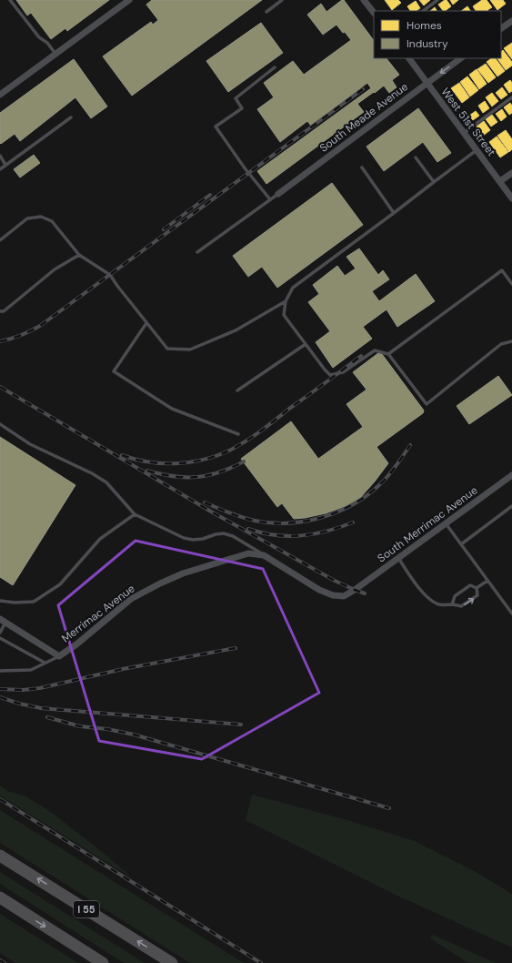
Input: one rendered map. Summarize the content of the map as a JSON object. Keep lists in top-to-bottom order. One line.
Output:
{"streets":{"highway":["I 55"],"street":["South Meade Avenue","West 51st Street","South Merrimac Avenue","Merrimac Avenue"]},"crossings":[["South Meade Avenue","West 51st Street"],["South Merrimac Avenue","Merrimac Avenue"]],"legend":["Homes","Industry"]}
